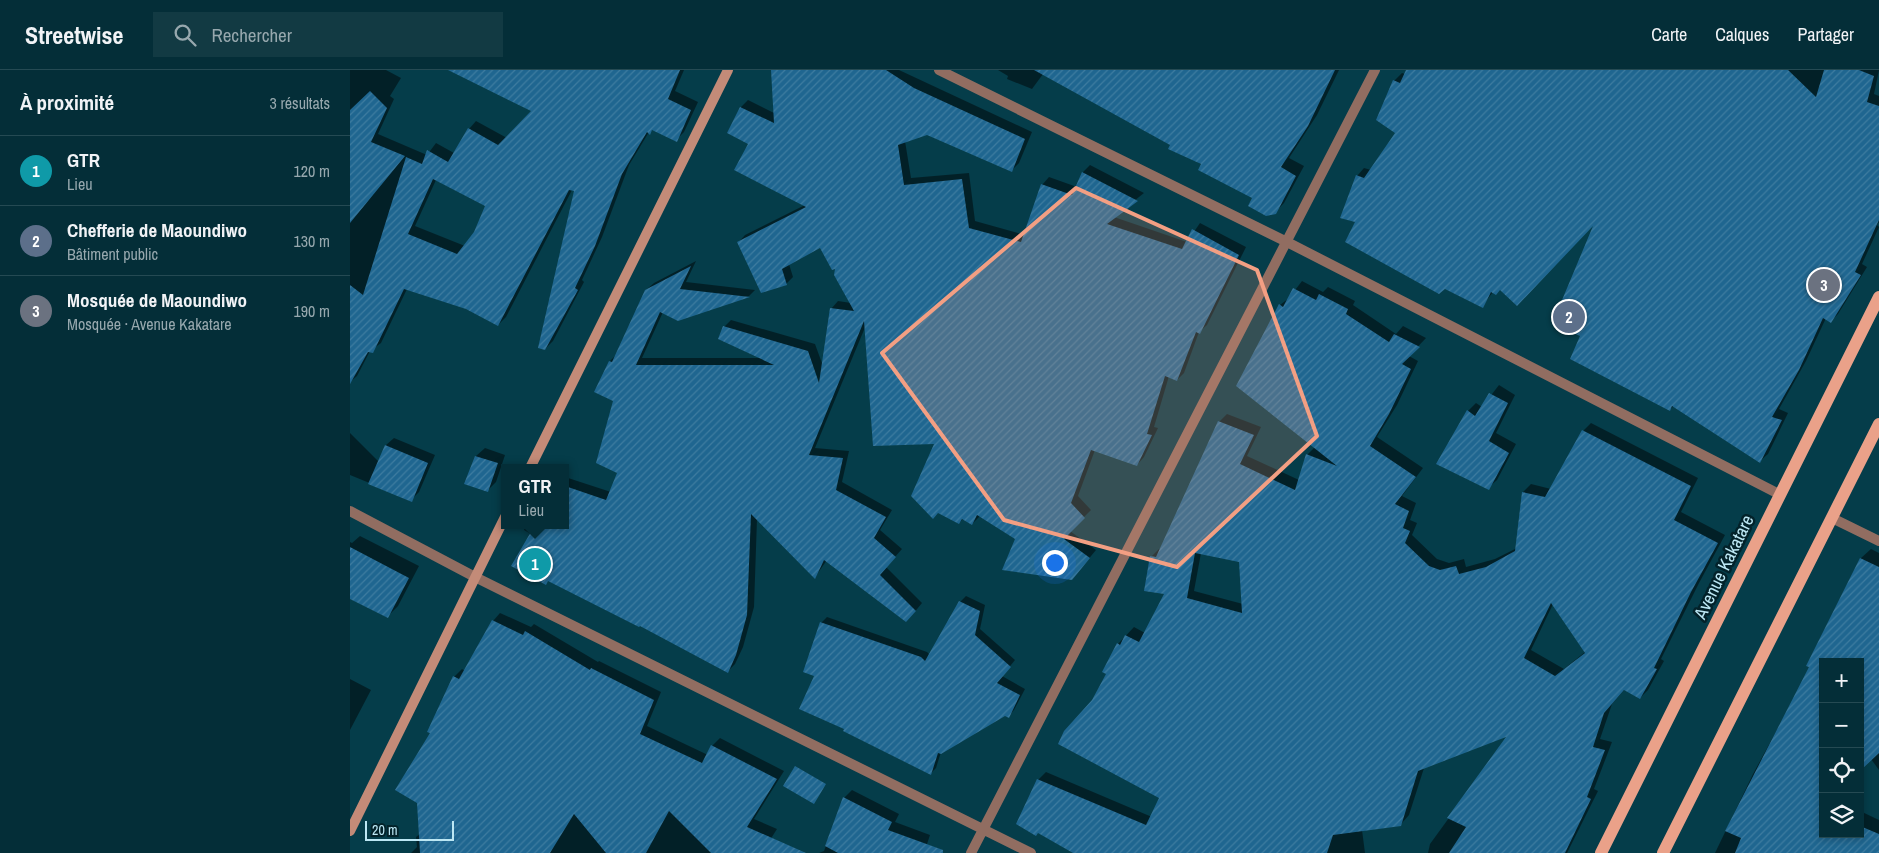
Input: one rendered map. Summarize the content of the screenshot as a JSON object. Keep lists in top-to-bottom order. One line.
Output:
{"streets":{"main road":["Avenue Kakatare"]},"scale_bar":"20 m","page":{"header":"Streetwise","search":"Rechercher","nav":["Carte","Calques","Partager"],"heading":["À proximité","3 résultats"],"list":[{"mark":"1","name":"GTR","note":"Lieu","value":"120 m"},{"mark":"2","name":"Chefferie de Maoundiwo","note":"Bâtiment public","value":"130 m"},{"mark":"3","name":"Mosquée de Maoundiwo","note":"Mosquée · Avenue Kakatare","value":"190 m"}],"pins":["3","2","1"],"popup":["GTR","Lieu"],"map_buttons":["+","−"],"scale":"20 m"}}
